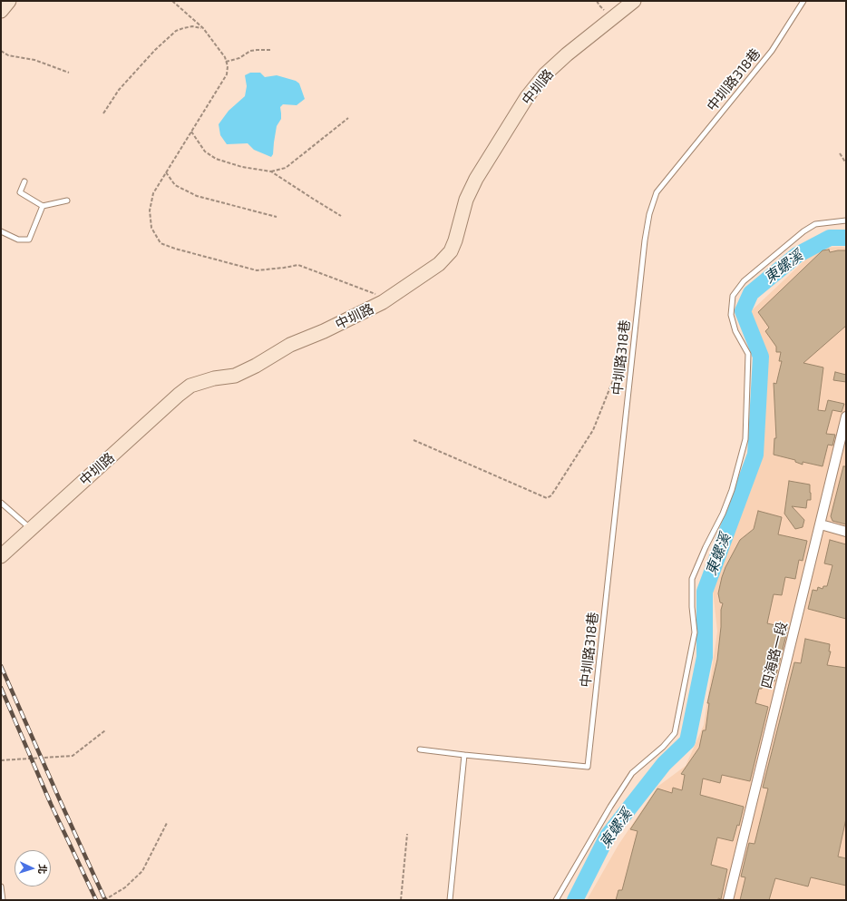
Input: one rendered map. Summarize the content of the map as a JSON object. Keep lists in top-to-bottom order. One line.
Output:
{"streets":{"street":["中圳路","四海路一段"],"lane":["中圳路318巷"]},"water":["東螺溪"],"north":"right"}
